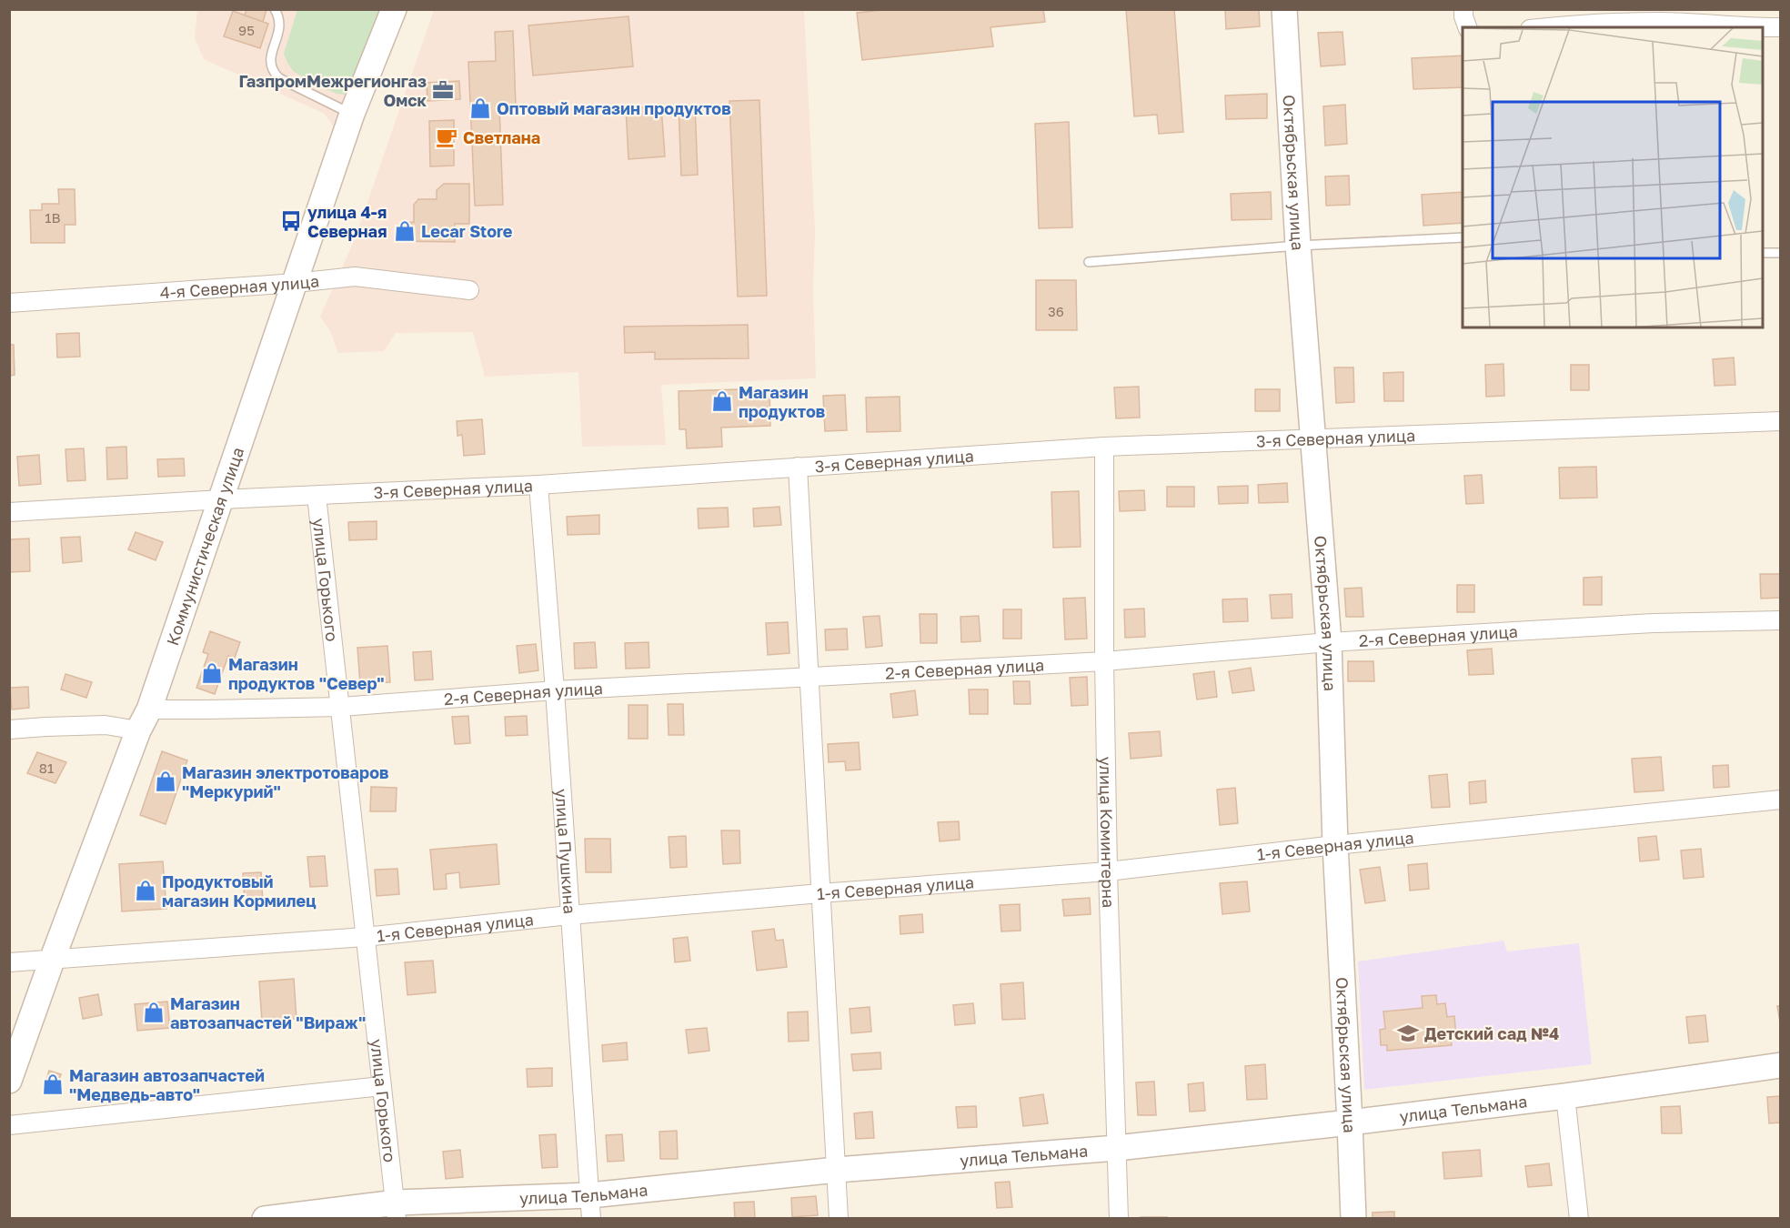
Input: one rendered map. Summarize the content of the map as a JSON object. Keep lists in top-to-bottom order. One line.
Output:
{"streets":{"street":["Октябрьская улица","4-я Северная улица","3-я Северная улица","Коммунистическая улица","улица Горького","2-я Северная улица","улица Коминтерна","1-я Северная улица","улица Пушкина","улица Тельмана"]},"crossings":[["Октябрьская улица","3-я Северная улица"],["Октябрьская улица","2-я Северная улица"],["Октябрьская улица","1-я Северная улица"],["Октябрьская улица","улица Тельмана"],["4-я Северная улица","Коммунистическая улица"],["3-я Северная улица","Коммунистическая улица"],["3-я Северная улица","улица Горького"],["3-я Северная улица","улица Коминтерна"],["3-я Северная улица","улица Пушкина"],["Коммунистическая улица","2-я Северная улица"],["Коммунистическая улица","1-я Северная улица"],["улица Горького","2-я Северная улица"],["улица Горького","1-я Северная улица"],["улица Горького","улица Тельмана"],["2-я Северная улица","улица Коминтерна"],["2-я Северная улица","улица Пушкина"],["улица Коминтерна","1-я Северная улица"],["улица Коминтерна","улица Тельмана"],["1-я Северная улица","улица Пушкина"],["улица Пушкина","улица Тельмана"]],"places":{"office":["ГазпромМежрегионгаз Омск"],"shop":["Оптовый магазин продуктов","Lecar Store","Магазин продуктов","Магазин продуктов \"Север\"","Магазин электротоваров \"Меркурий\"","Продуктовый магазин Кормилец","Магазин автозапчастей \"Вираж\"","Магазин автозапчастей \"Медведь-авто\""],"cafe":["Светлана"],"bus stop":["улица 4-я Северная"],"school or university":["Детский сад №4"]},"house_numbers":["95","1В","36","81"]}
